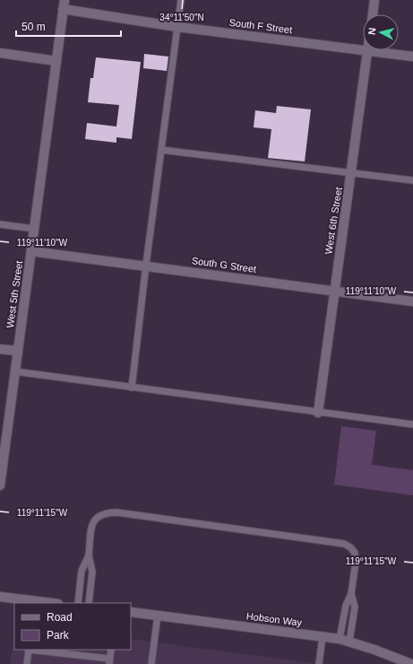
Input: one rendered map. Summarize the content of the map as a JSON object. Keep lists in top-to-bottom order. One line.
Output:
{"streets":{"street":["South F Street","West 6th Street","South G Street","West 5th Street","Hobson Way"]},"crossings":[["South F Street","West 6th Street"],["South F Street","West 5th Street"],["West 6th Street","South G Street"],["South G Street","West 5th Street"]],"legend":["Road","Park"],"scale_bar":"50 m","north":"left","coordinates":["34°11'50\"N","119°11'10\"W","119°11'15\"W"]}
